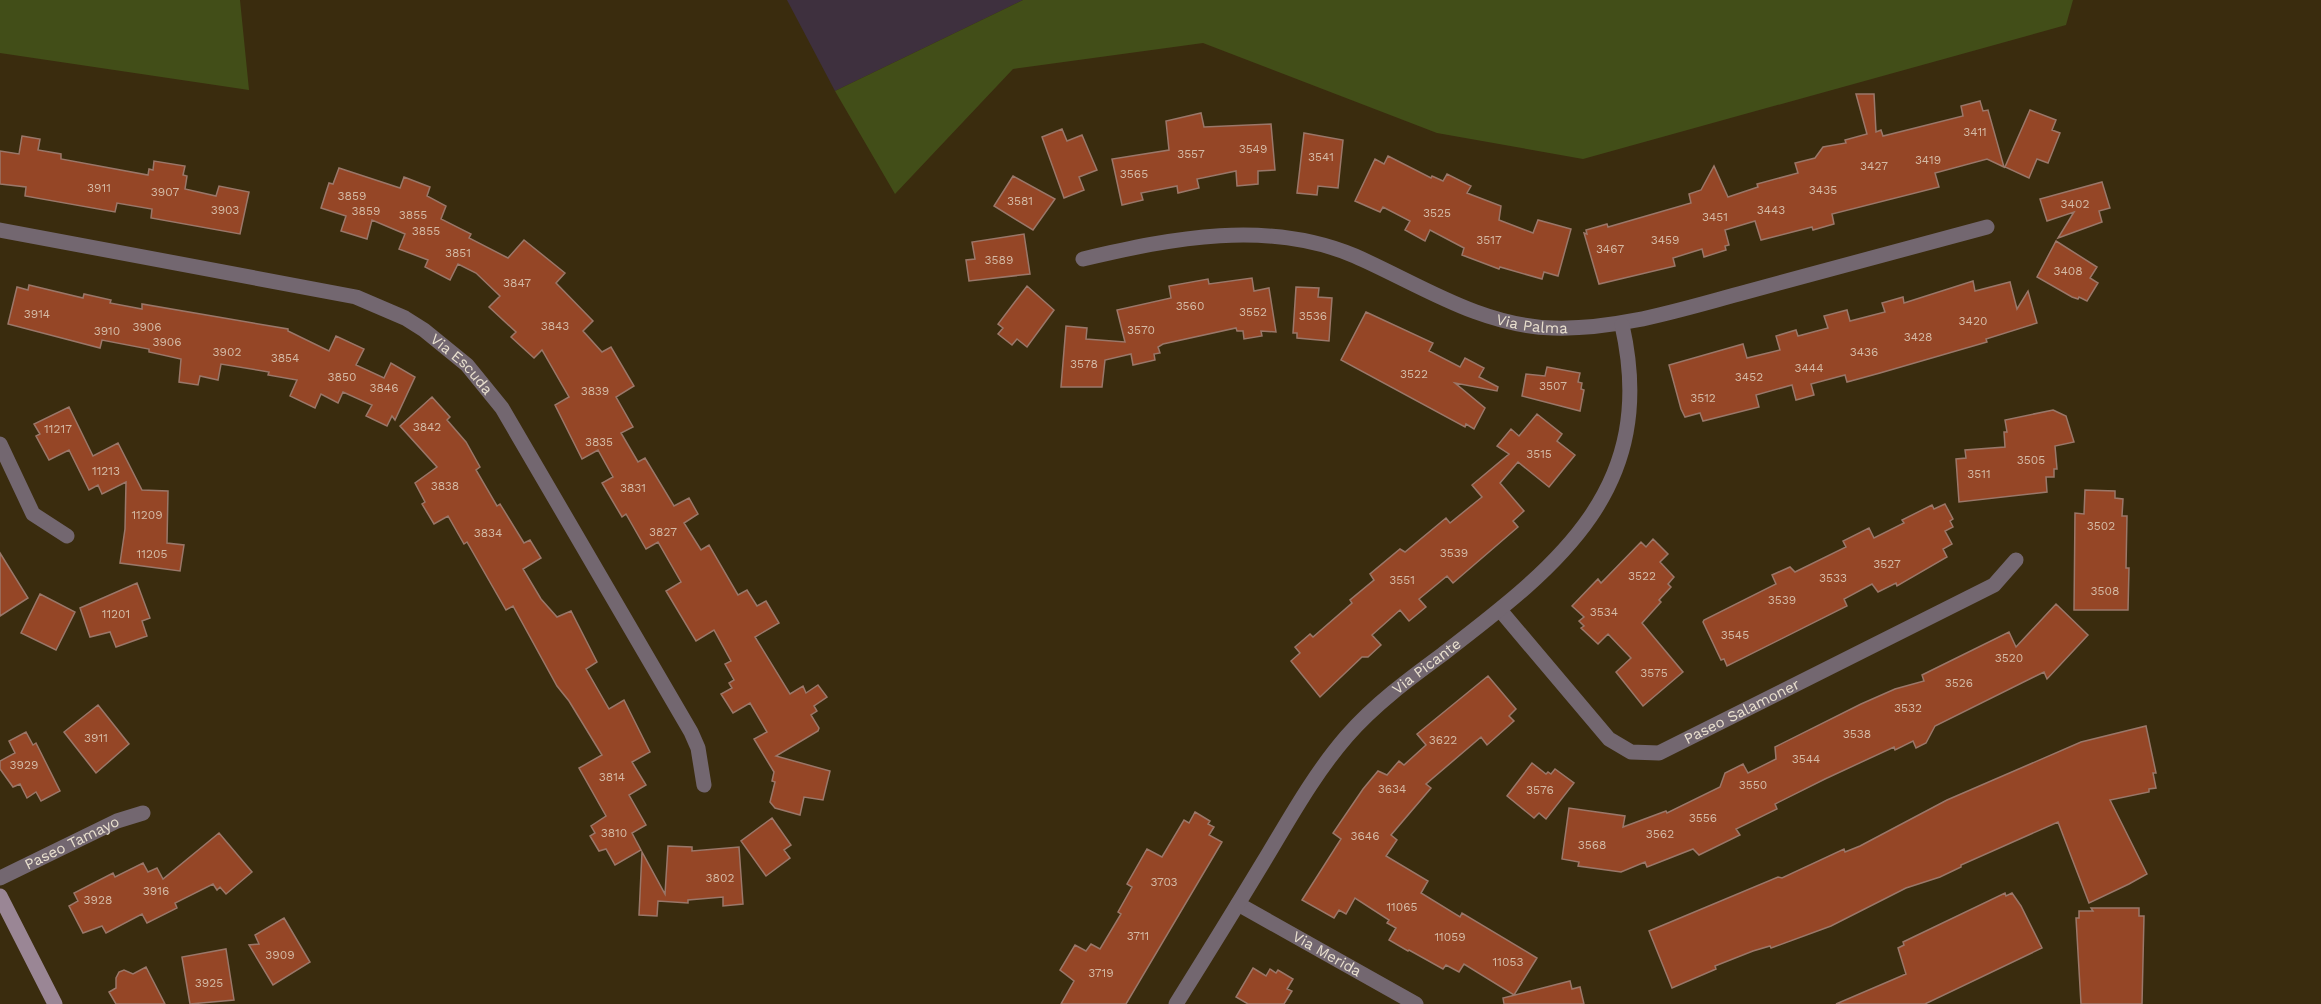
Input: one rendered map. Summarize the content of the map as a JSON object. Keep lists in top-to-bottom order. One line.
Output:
{"streets":{"street":["Via Palma","Via Escuda","Via Picante","Paseo Salamoner","Paseo Tamayo","Via Merida"]},"crossings":[["Via Palma","Via Picante"],["Via Picante","Paseo Salamoner"],["Via Picante","Via Merida"]],"house_numbers":["3411","3549","3557","3541","3419","3427","3565","3911","3435","3907","3859","3581","3402","3903","3443","3859","3525","3855","3451","3855","3517","3459","3467","3851","3589","3408","3847","3560","3552","3914","3536","3420","3843","3906","3570","3910","3428","3906","3902","3436","3854","3578","3444","3522","3850","3452","3507","3846","3839","3512","3842","11217","3835","3515","3505","11213","3511","3838","3831","11209","3502","3827","3834","3539","11205","3527","3522","3533","3551","3508","3539","3534","11201","3545","3520","3575","3526","3532","3538","3911","3622","3544","3929","3814","3550","3634","3576","3556","3810","3562","3646","3568","3802","3703","3916","3928","11065","3711","11059","3909","11053","3719","3925"]}
